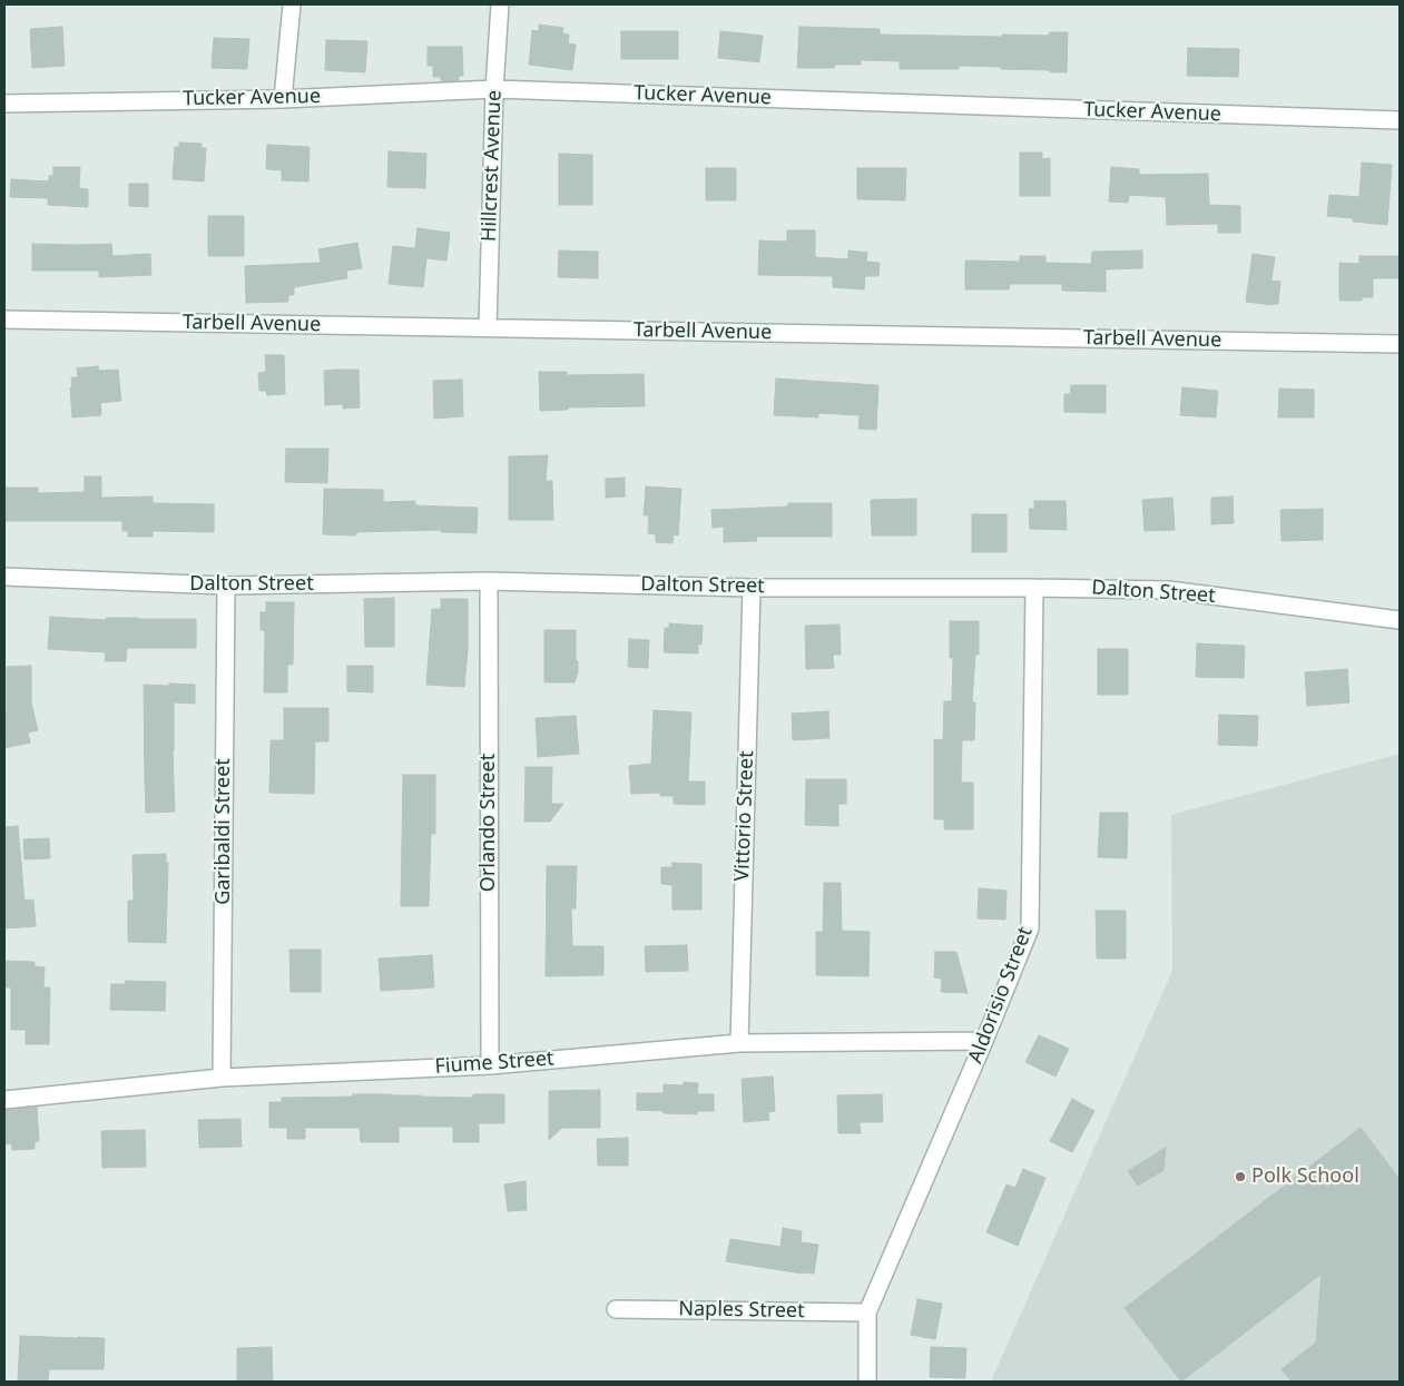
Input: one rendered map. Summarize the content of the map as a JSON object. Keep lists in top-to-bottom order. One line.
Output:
{"streets":{"street":["Tucker Avenue","Hillcrest Avenue","Tarbell Avenue","Dalton Street","Vittorio Street","Orlando Street","Garibaldi Street","Aldorisio Street","Fiume Street","Naples Street"]},"crossings":[["Tucker Avenue","Hillcrest Avenue"],["Hillcrest Avenue","Tarbell Avenue"],["Dalton Street","Vittorio Street"],["Dalton Street","Orlando Street"],["Dalton Street","Garibaldi Street"],["Dalton Street","Aldorisio Street"],["Vittorio Street","Fiume Street"],["Orlando Street","Fiume Street"],["Garibaldi Street","Fiume Street"],["Aldorisio Street","Fiume Street"],["Aldorisio Street","Naples Street"]],"places":["Polk School"]}
